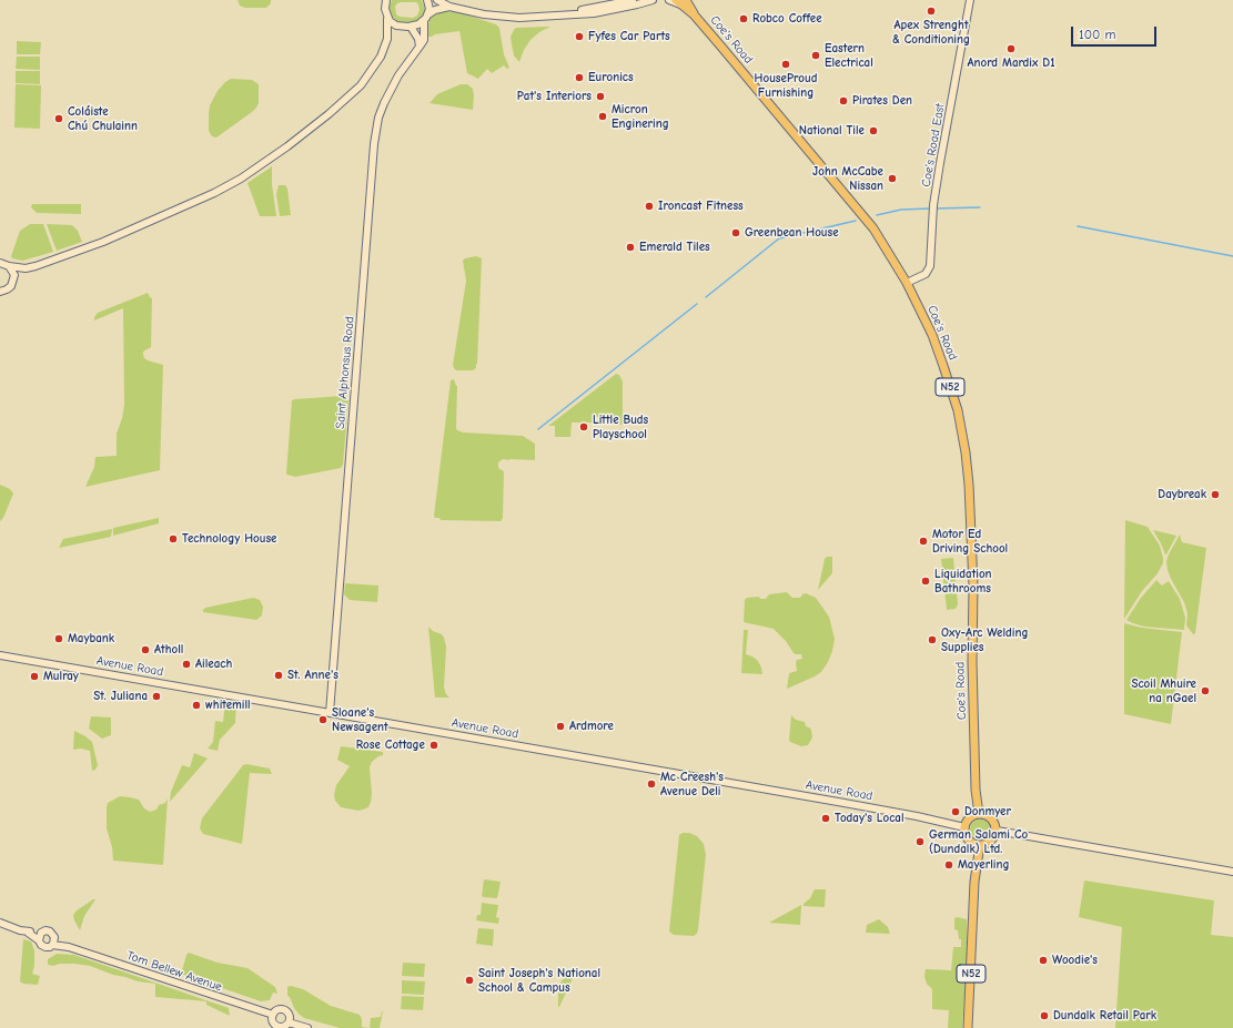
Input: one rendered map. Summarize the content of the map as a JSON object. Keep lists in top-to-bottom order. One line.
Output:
{"streets":{"main road":["Coe's Road","N52"],"street":["Coe's Road East","Saint Alphonsus Road","Avenue Road","Tom Bellew Avenue"]},"crossings":[["Coe's Road","Coe's Road East"],["Coe's Road","N52"],["Coe's Road","Avenue Road"],["Saint Alphonsus Road","Avenue Road"],["N52","Avenue Road"]],"places":["Apex Strenght & Conditioning","Robco Coffee","Fyfes Car Parts","Anord Mardix D1","Eastern Electrical","HouseProud Furnishing","Euronics","Pat's Interiors","Pirates Den","Micron Enginering","Coláiste Chú Chulainn","National Tile","John McCabe Nissan","Ironcast Fitness","Greenbean House","Emerald Tiles","Little Buds Playschool","Daybreak","Technology House","Motor Ed Driving School","Liquidation Bathrooms","Maybank","Oxy-Arc Welding Supplies","Atholl","Aileach","St. Anne's","Mulray","Scoil Mhuire na nGael","St. Juliana","whitemill","Sloane's Newsagent","Ardmore","Rose Cottage","Mc Creesh's Avenue Deli","Donmyer","Today's Local","German Salami Co (Dundalk) Ltd.","Mayerling","Woodie's","Saint Joseph's National School & Campus","Dundalk Retail Park"],"scale_bar":"100 m"}
